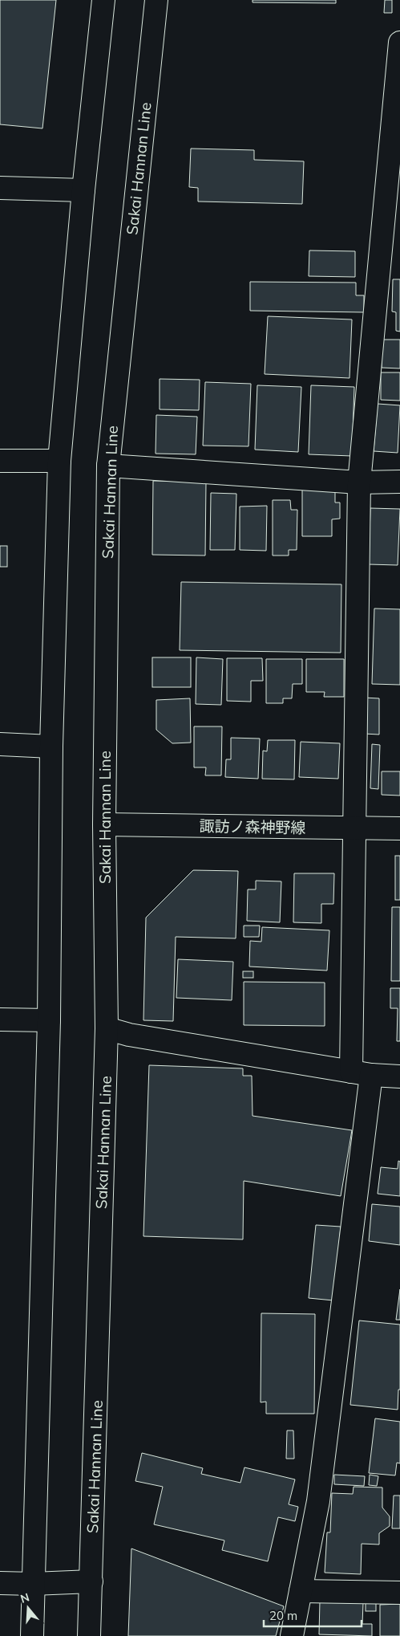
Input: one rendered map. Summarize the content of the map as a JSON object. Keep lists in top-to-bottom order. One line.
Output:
{"streets":{"main road":["Sakai Hannan Line","諏訪ノ森神野線"]},"crossings":[["Sakai Hannan Line","諏訪ノ森神野線"]],"scale_bar":"20 m","north":"top"}
